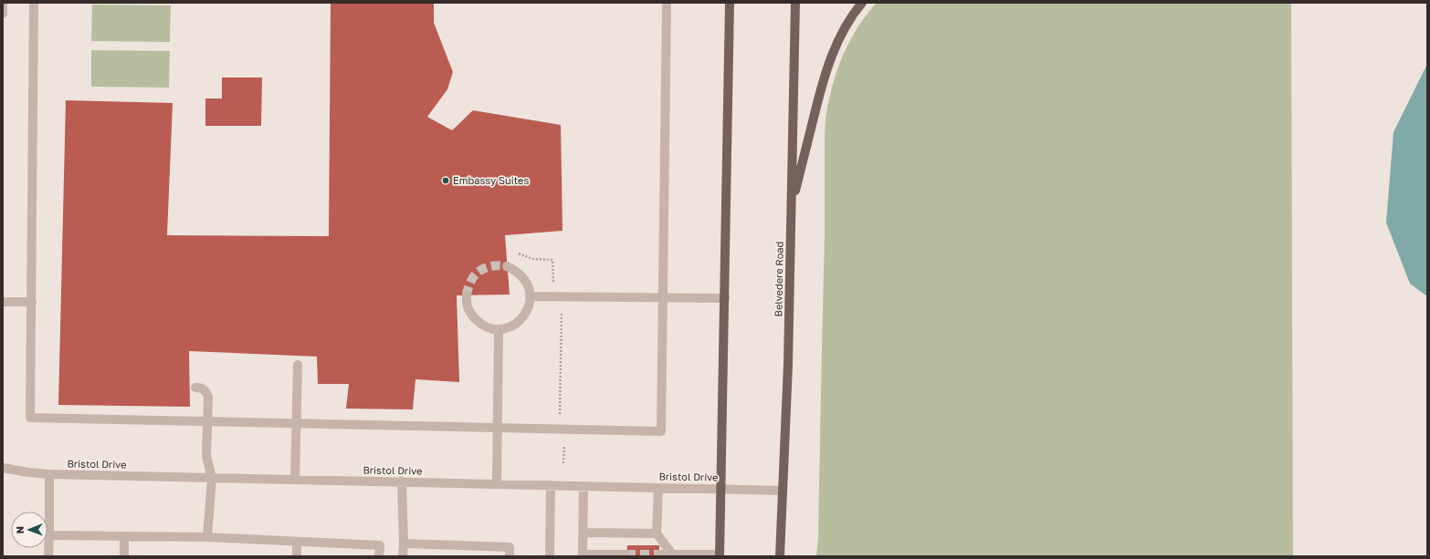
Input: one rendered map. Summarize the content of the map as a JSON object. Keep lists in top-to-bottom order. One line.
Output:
{"streets":{"main road":["Belvedere Road"],"street":["Bristol Drive"]},"crossings":[["Belvedere Road","Bristol Drive"]],"places":["Embassy Suites"],"north":"left"}
